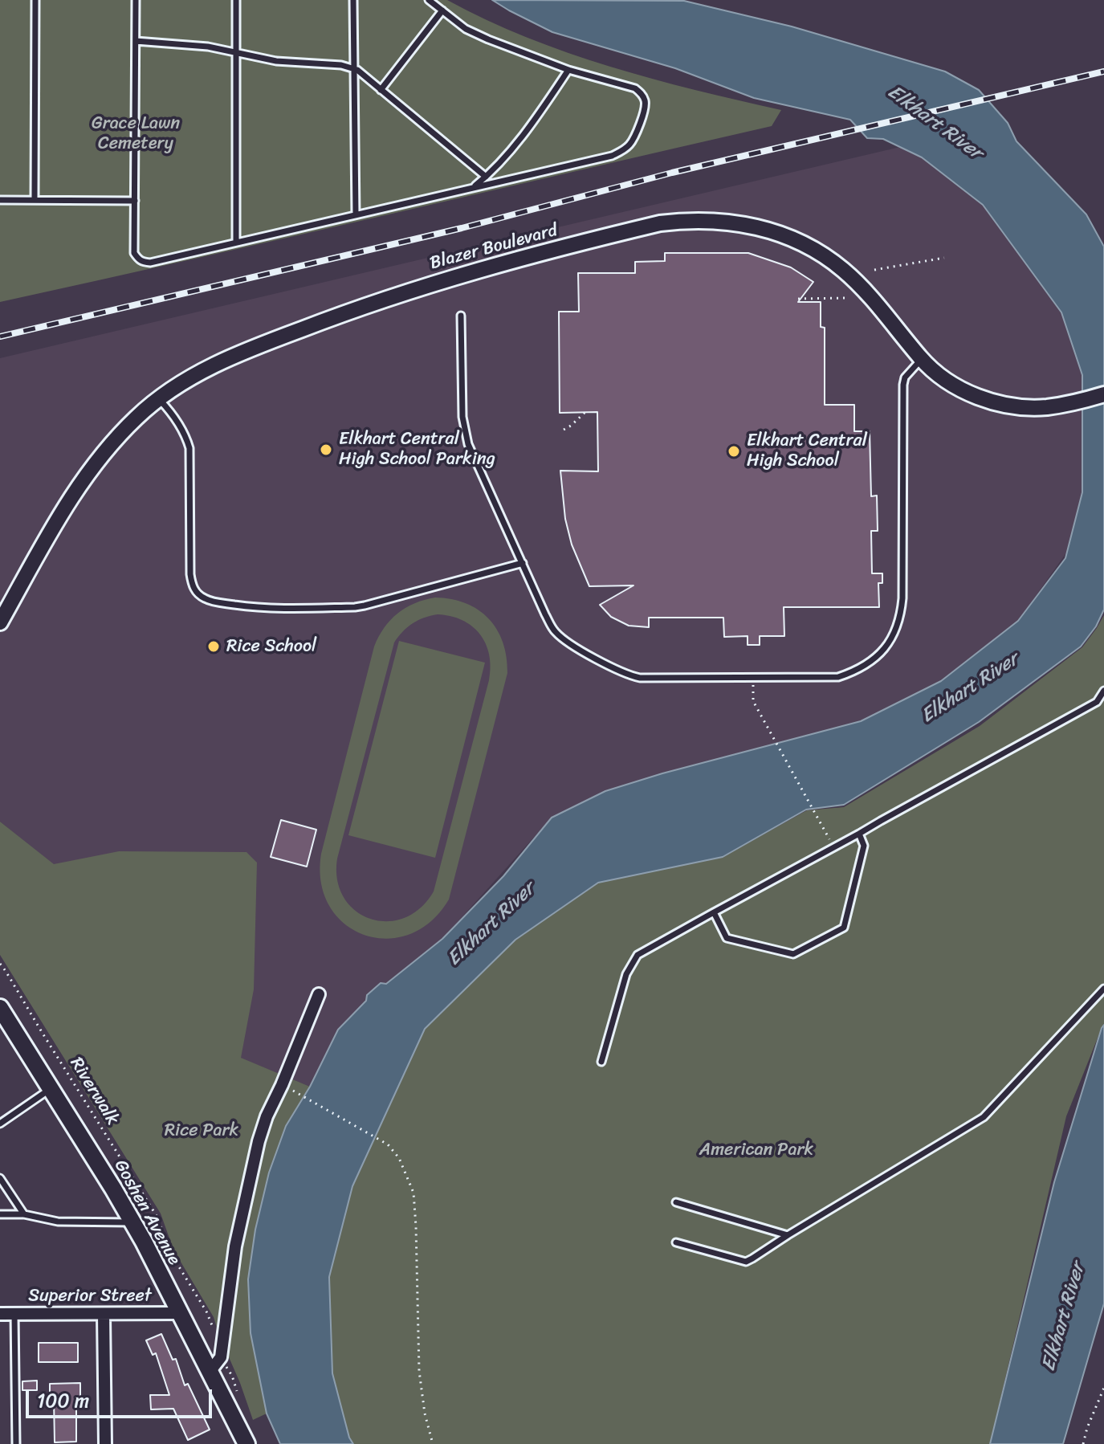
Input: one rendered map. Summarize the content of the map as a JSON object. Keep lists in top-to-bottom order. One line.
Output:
{"streets":{"main road":["Blazer Boulevard","Goshen Avenue"],"street":["Superior Street"],"path":["Riverwalk"]},"crossings":[["Goshen Avenue","Superior Street"]],"water":["Elkhart River"],"parks":["Grace Lawn Cemetery","Rice Park","American Park"],"places":["Elkhart Central High School Parking","Elkhart Central High School","Rice School"],"scale_bar":"100 m"}
